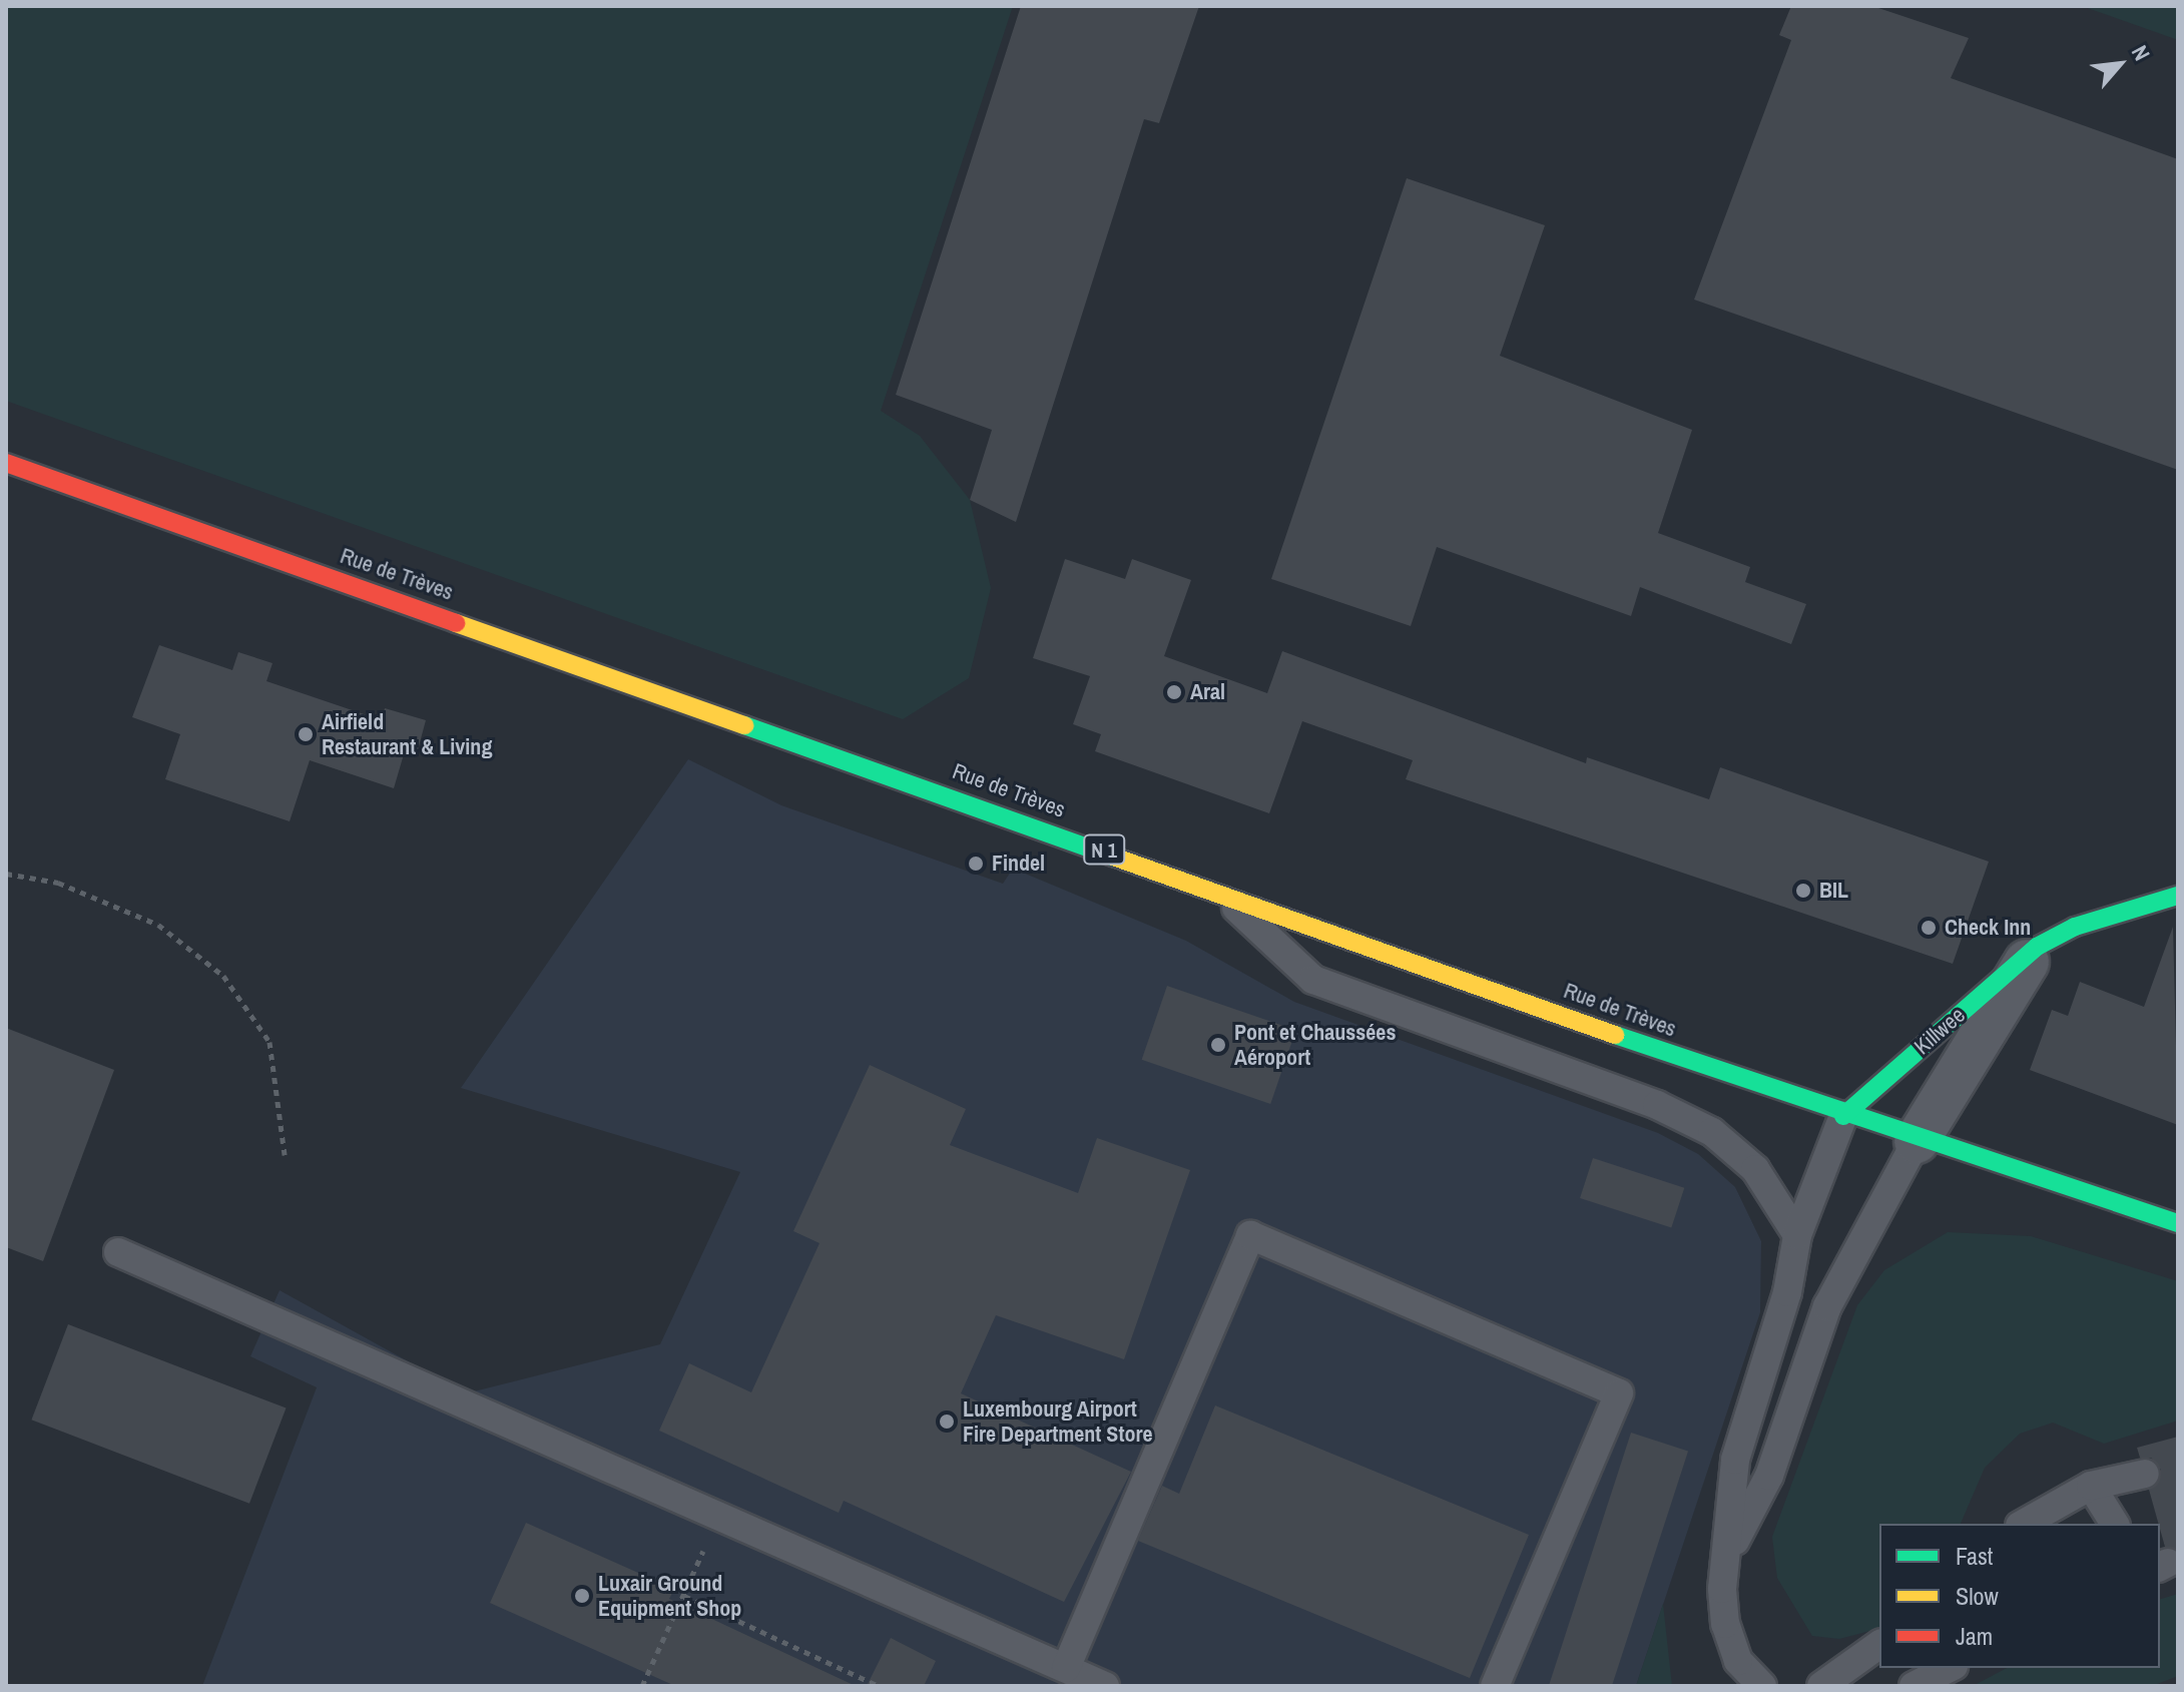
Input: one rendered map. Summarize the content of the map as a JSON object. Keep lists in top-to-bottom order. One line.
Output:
{"streets":{"main road":["Rue de Trèves","N 1","Killwee"]},"crossings":[["Rue de Trèves","N 1"],["Rue de Trèves","Killwee"]],"places":["Aral","Airfield Restaurant & Living","Findel","BIL","Check Inn","Pont et Chaussées Aéroport","Luxembourg Airport Fire Department Store","Luxair Ground Equipment Shop"],"legend":["Fast","Slow","Jam"],"north":"top right"}
